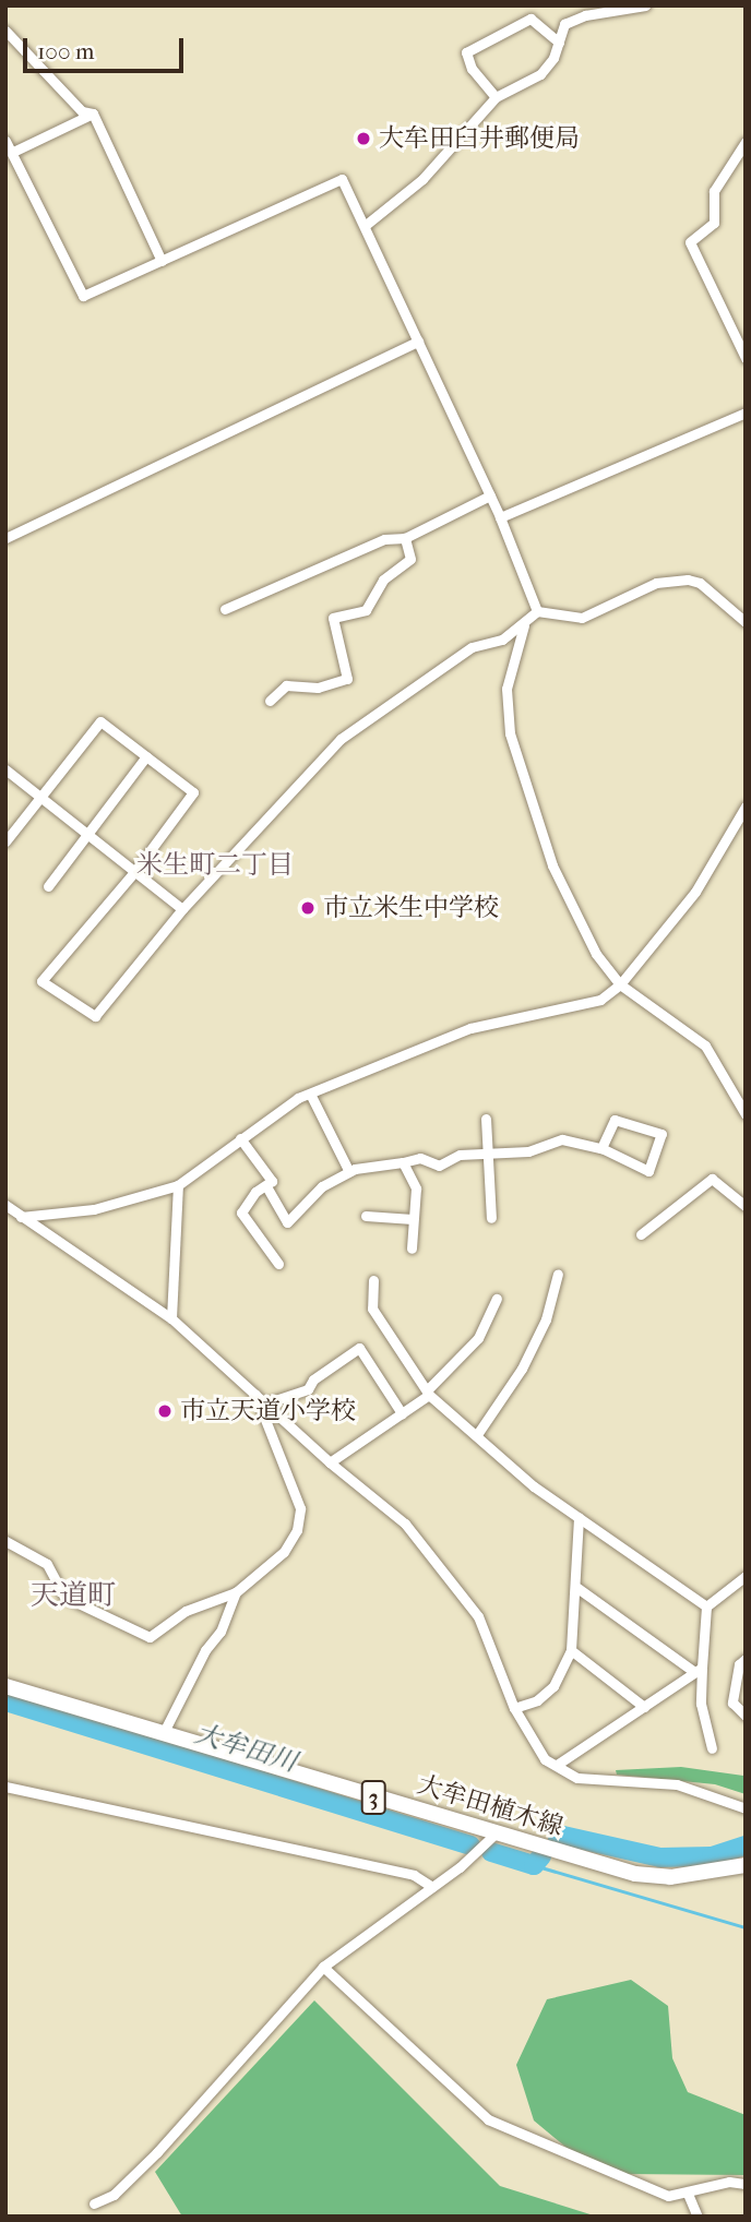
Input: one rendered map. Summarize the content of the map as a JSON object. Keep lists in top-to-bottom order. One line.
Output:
{"streets":{"main road":["3","大牟田植木線"]},"districts":["米生町二丁目","天道町"],"water":["大牟田川"],"places":["大牟田臼井郵便局","市立米生中学校","市立天道小学校"],"scale_bar":"100 m"}
